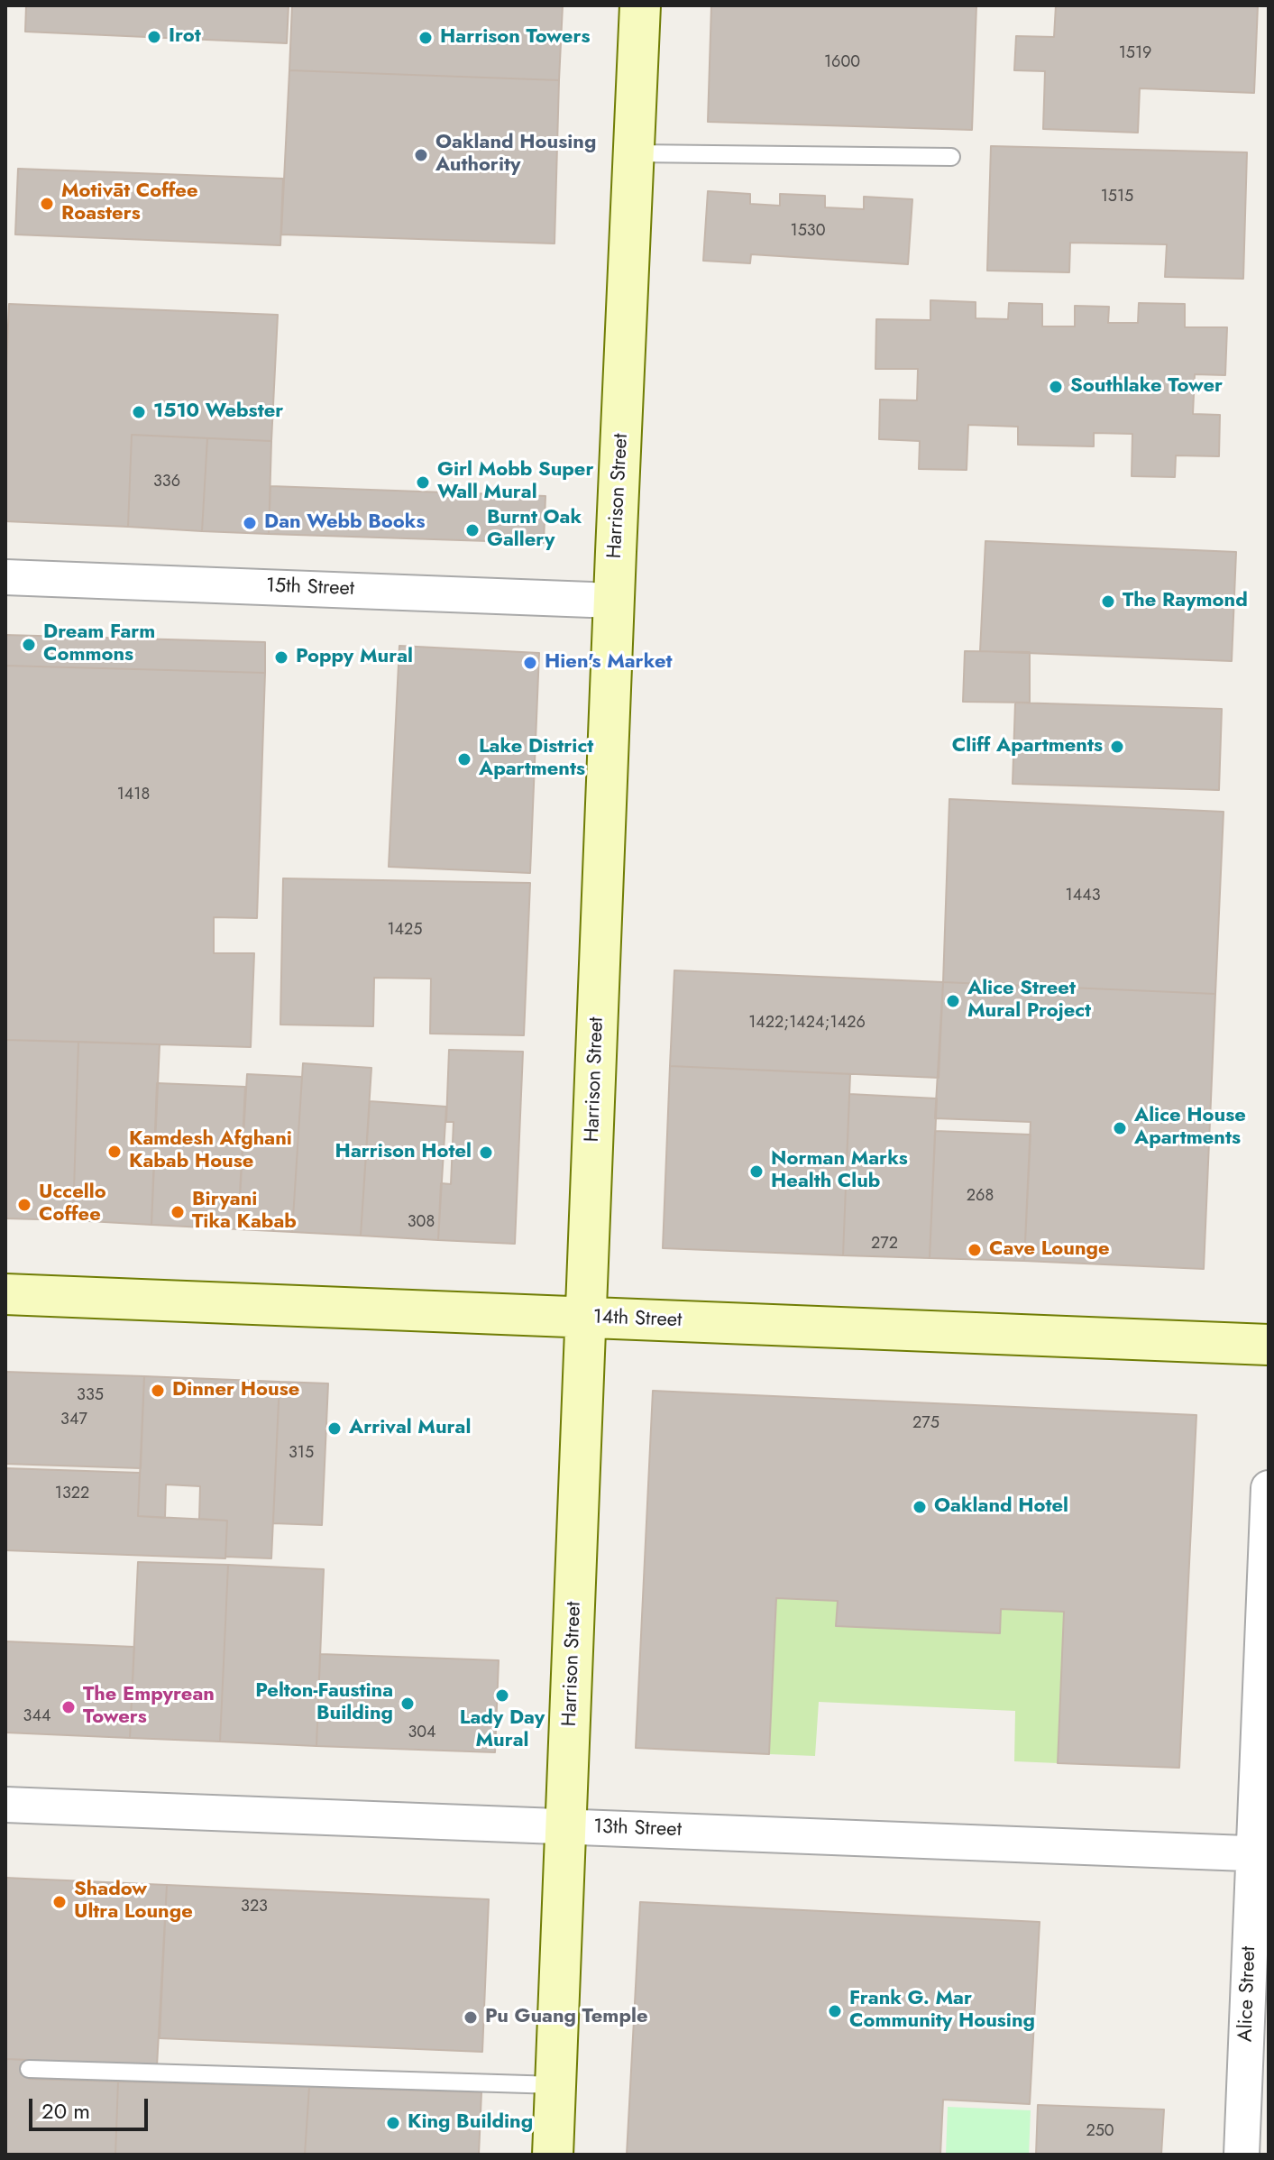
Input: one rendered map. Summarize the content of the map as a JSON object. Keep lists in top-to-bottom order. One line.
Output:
{"streets":{"street":["Harrison Street","15th Street","14th Street","13th Street","Alice Street"]},"crossings":[["Harrison Street","15th Street"],["Harrison Street","14th Street"],["Harrison Street","13th Street"],["13th Street","Alice Street"]],"places":["Irot","Harrison Towers","Oakland Housing Authority","Motivāt Coffee Roasters","Southlake Tower","1510 Webster","Girl Mobb Super Wall Mural","Dan Webb Books","Burnt Oak Gallery","The Raymond","Dream Farm Commons","Poppy Mural","Hien's Market","Cliff Apartments","Lake District Apartments","Alice Street Mural Project","Alice House Apartments","Kamdesh Afghani Kabab House","Harrison Hotel","Norman Marks Health Club","Uccello Coffee","Biryani Tika Kabab","Cave Lounge","Dinner House","Arrival Mural","Oakland Hotel","Lady Day Mural","Pelton-Faustina Building","The Empyrean Towers","Shadow Ultra Lounge","Frank G. Mar Community Housing","Pu Guang Temple","King Building"],"house_numbers":["1519","1600","1515","1530","336","1418","1443","1425","1422;1424;1426","268","308","272","335","347","275","315","1322","344","304","323","250"],"scale_bar":"20 m"}
